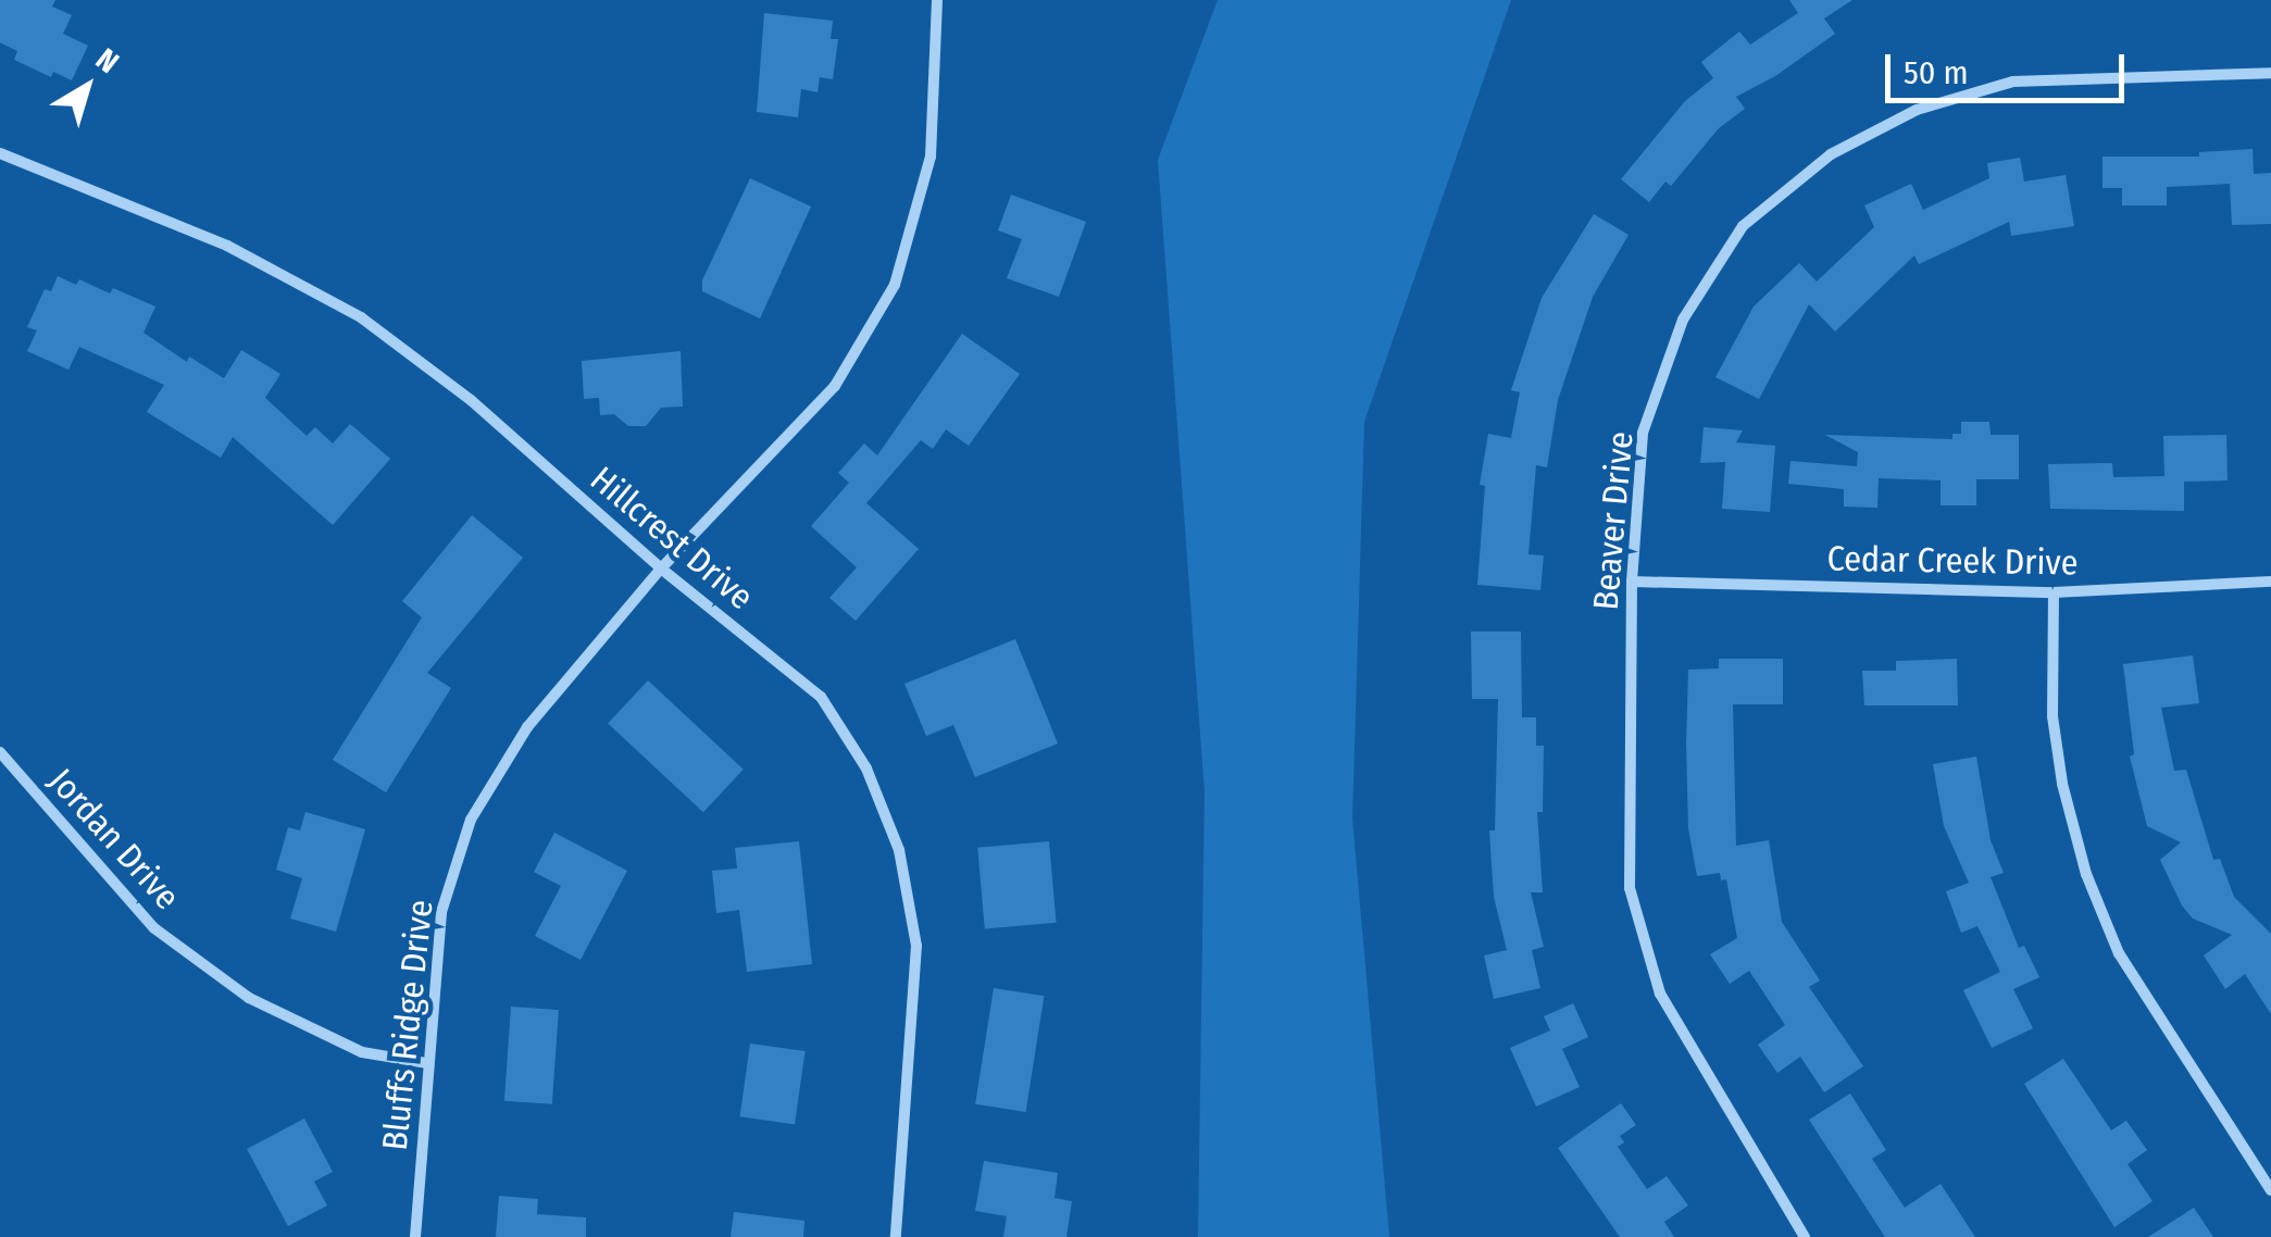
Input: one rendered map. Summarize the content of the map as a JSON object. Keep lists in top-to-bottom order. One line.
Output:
{"streets":{"street":["Beaver Drive","Hillcrest Drive","Cedar Creek Drive","Jordan Drive","Bluffs Ridge Drive"]},"crossings":[["Beaver Drive","Cedar Creek Drive"],["Hillcrest Drive","Bluffs Ridge Drive"],["Jordan Drive","Bluffs Ridge Drive"]],"scale_bar":"50 m","north":"top right"}
